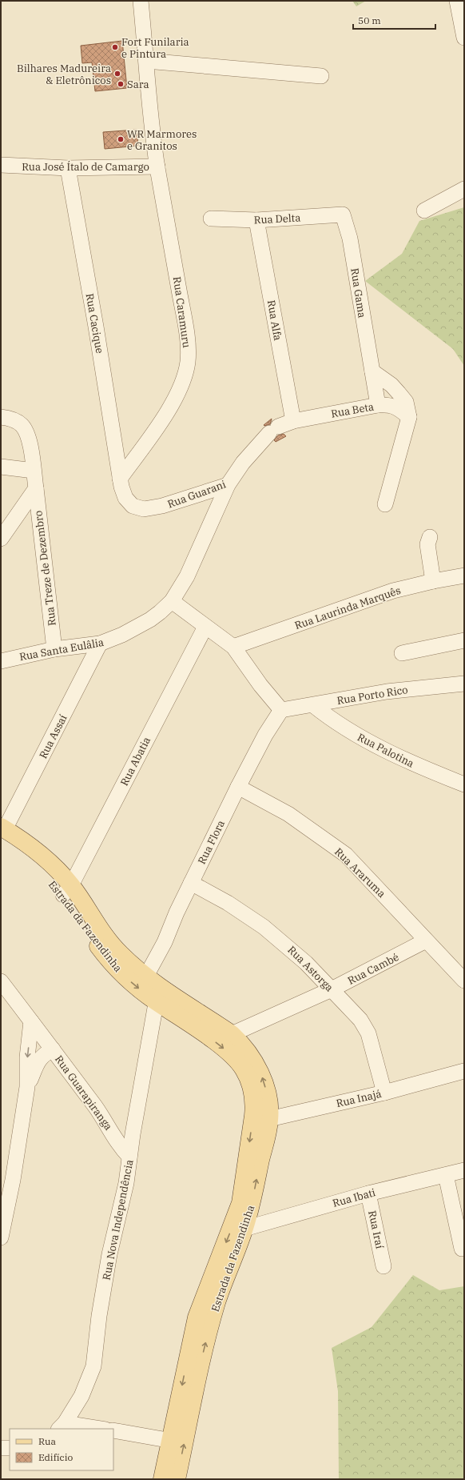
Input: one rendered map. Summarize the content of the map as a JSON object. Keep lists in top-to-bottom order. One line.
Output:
{"streets":{"main road":["Estrada da Fazendinha"],"street":["Rua José Ítalo de Camargo","Rua Delta","Rua Gama","Rua Caramuru","Rua Alfa","Rua Cacique","Rua Beta","Rua Guarani","Rua Treze de Dezembro","Rua Laurinda Marquês","Rua Santa Eulâlia","Rua Porto Rico","Rua Assaí","Rua Palotina","Rua Abatia","Rua Flora","Rua Araruma","Rua Astorga","Rua Cambé","Rua Guarapiranga","Rua Inajá","Rua Ibati","Rua Nova Independência","Rua Iraí"]},"crossings":[["Rua José Ítalo de Camargo","Rua Caramuru"],["Rua José Ítalo de Camargo","Rua Cacique"],["Rua Delta","Rua Gama"],["Rua Delta","Rua Alfa"],["Rua Gama","Rua Beta"],["Rua Caramuru","Rua Cacique"],["Rua Caramuru","Rua Guarani"],["Rua Alfa","Rua Beta"],["Rua Alfa","Rua Guarani"],["Rua Cacique","Rua Guarani"],["Rua Beta","Rua Guarani"],["Rua Guarani","Rua Santa Eulâlia"],["Rua Treze de Dezembro","Rua Santa Eulâlia"],["Rua Santa Eulâlia","Rua Assaí"],["Rua Porto Rico","Rua Palotina"],["Rua Porto Rico","Rua Flora"],["Rua Assaí","Estrada da Fazendinha"],["Rua Abatia","Estrada da Fazendinha"],["Rua Flora","Rua Araruma"],["Rua Flora","Estrada da Fazendinha"],["Rua Flora","Rua Astorga"],["Rua Flora","Rua Nova Independência"],["Rua Araruma","Rua Cambé"],["Estrada da Fazendinha","Rua Cambé"],["Estrada da Fazendinha","Rua Inajá"],["Estrada da Fazendinha","Rua Ibati"],["Estrada da Fazendinha","Rua Nova Independência"],["Rua Astorga","Rua Cambé"],["Rua Astorga","Rua Inajá"],["Rua Guarapiranga","Rua Nova Independência"],["Rua Ibati","Rua Iraí"]],"places":["Fort Funilaria e Pintura","Bilhares Madureira & Eletrônicos","Sara","WR Marmores e Granitos"],"legend":["Rua","Edifício"],"scale_bar":"50 m"}
